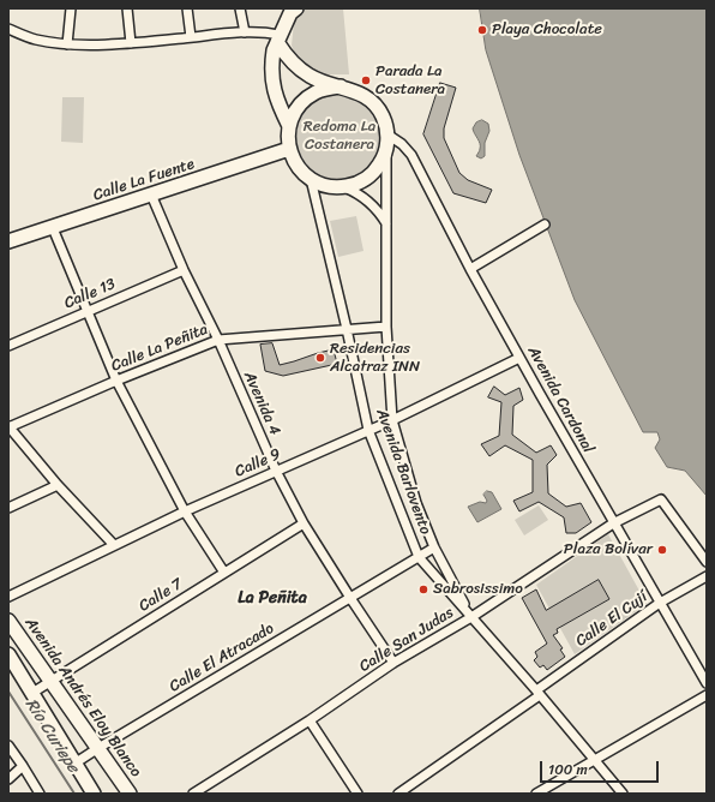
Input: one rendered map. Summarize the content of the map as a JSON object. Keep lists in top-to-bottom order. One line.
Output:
{"streets":{"main road":["Calle La Fuente","Avenida Andrés Eloy Blanco"],"street":["Calle 13","Calle La Peñita","Avenida Cardonal","Avenida 4","Calle 9","Avenida Barlovento","Calle 7","Calle El Cují","Calle San Judas","Calle El Atracado"]},"crossings":[["Calle La Fuente","Avenida Cardonal"],["Calle La Fuente","Avenida 4"],["Calle La Fuente","Avenida Barlovento"],["Calle 13","Avenida 4"],["Calle La Peñita","Avenida 4"],["Calle La Peñita","Avenida Barlovento"],["Avenida Cardonal","Calle 9"],["Avenida Cardonal","Avenida Barlovento"],["Avenida Cardonal","Calle El Cují"],["Avenida Cardonal","Calle San Judas"],["Avenida 4","Calle 9"],["Avenida 4","Calle 7"],["Avenida 4","Calle San Judas"],["Avenida 4","Calle El Atracado"],["Calle 9","Avenida Barlovento"],["Avenida Barlovento","Calle El Cují"],["Avenida Barlovento","Calle San Judas"],["Avenida Barlovento","Calle El Atracado"],["Calle 7","Avenida Andrés Eloy Blanco"],["Calle El Atracado","Avenida Andrés Eloy Blanco"]],"districts":["La Peñita"],"water":["Río Curiepe"],"parks":["Redoma La Costanera"],"places":["Playa Chocolate","Parada La Costanera","Residencias Alcatraz INN","Plaza Bolívar","Sabrosissimo"],"scale_bar":"100 m"}
